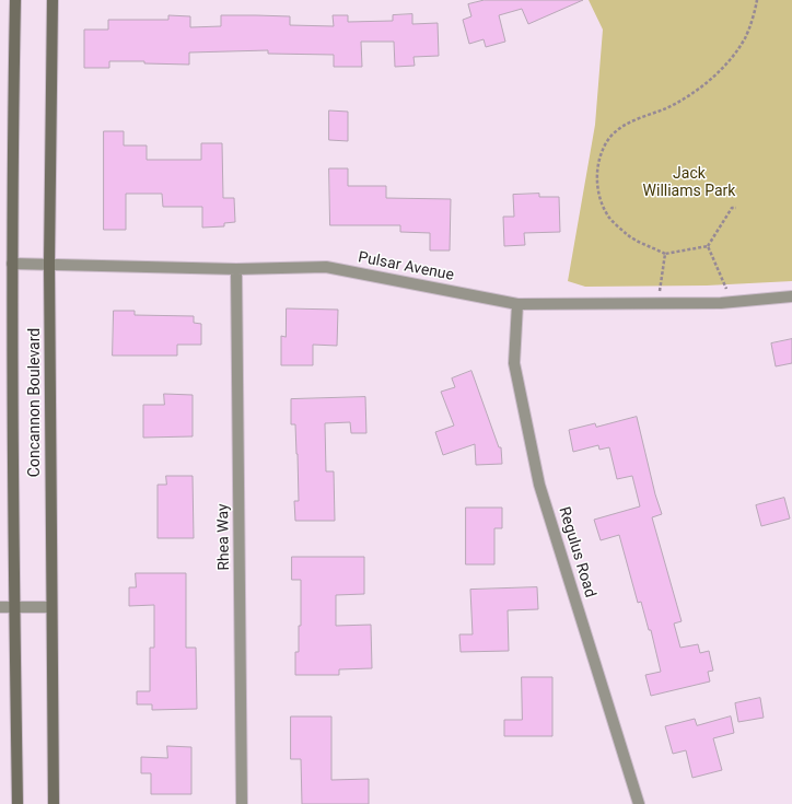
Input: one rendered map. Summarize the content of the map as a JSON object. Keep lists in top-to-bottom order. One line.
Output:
{"streets":{"main road":["Concannon Boulevard"],"street":["Pulsar Avenue","Rhea Way","Regulus Road"]},"crossings":[["Pulsar Avenue","Concannon Boulevard"],["Pulsar Avenue","Rhea Way"],["Pulsar Avenue","Regulus Road"]],"parks":["Jack Williams Park"]}
